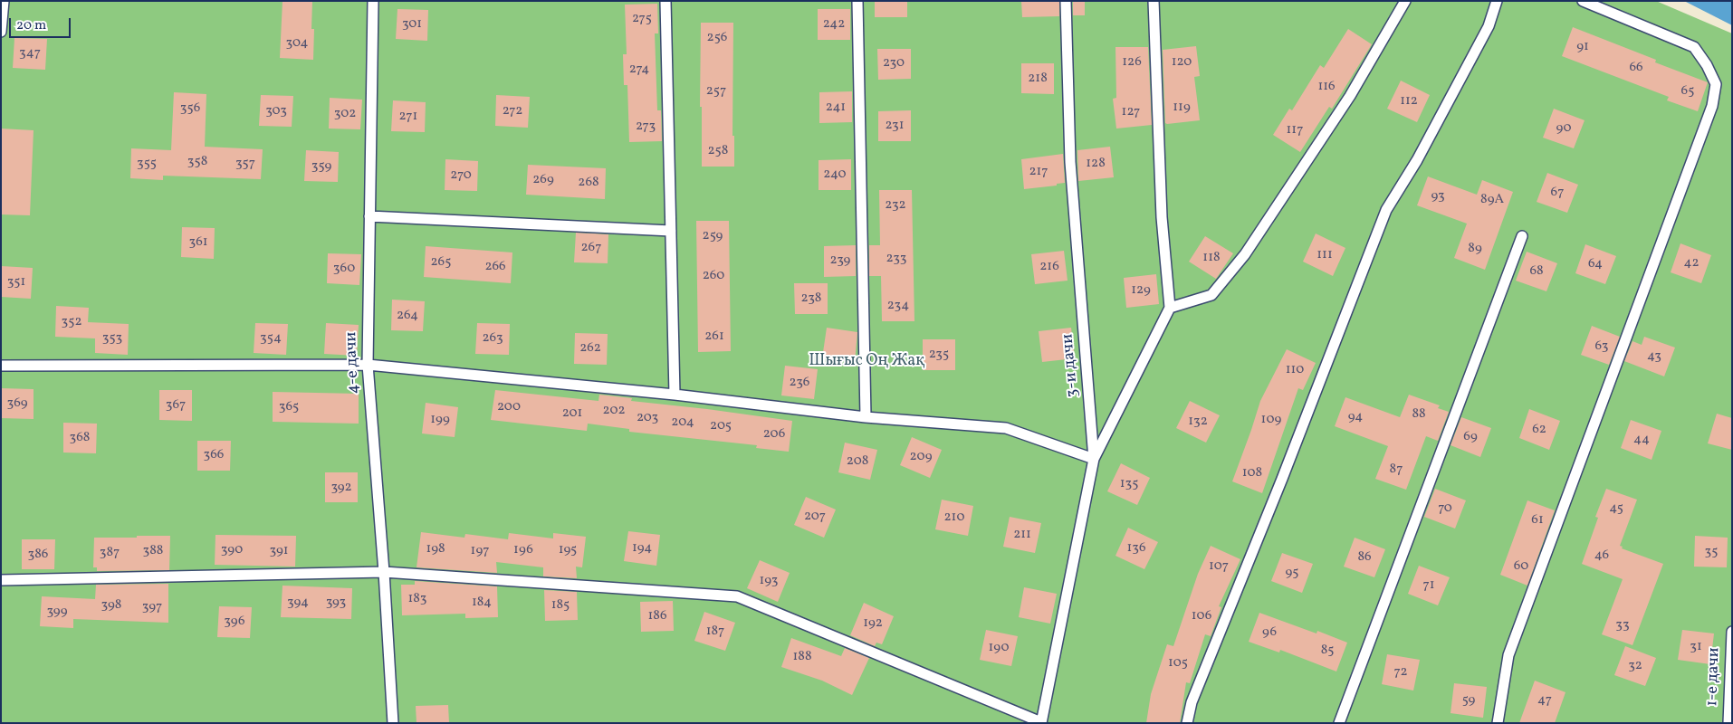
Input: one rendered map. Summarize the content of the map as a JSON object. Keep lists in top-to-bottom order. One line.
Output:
{"streets":{"lane":["4-е дачи","3-и дачи","1-е дачи"]},"parks":["Шығыс Оң Жақ"],"house_numbers":["275","301","242","256","304","91","347","126","120","230","66","274","218","116","257","65","112","241","119","356","303","272","127","302","271","231","273","90","117","258","358","355","357","128","359","217","240","270","269","268","67","93","89А","232","259","361","267","89","111","118","233","239","265","42","64","266","216","360","68","260","351","129","238","234","264","352","261","353","354","263","63","262","235","43","110","236","369","367","365","200","202","201","88","94","203","199","109","132","204","205","62","206","69","368","44","366","209","208","87","108","135","392","70","45","207","210","61","211","194","136","198","390","196","195","388","391","197","35","387","386","46","86","107","60","95","193","71","183","394","393","184","398","185","397","399","186","106","396","192","33","187","96","31","190","85","188","105","32","72","59","47"],"scale_bar":"20 m"}
